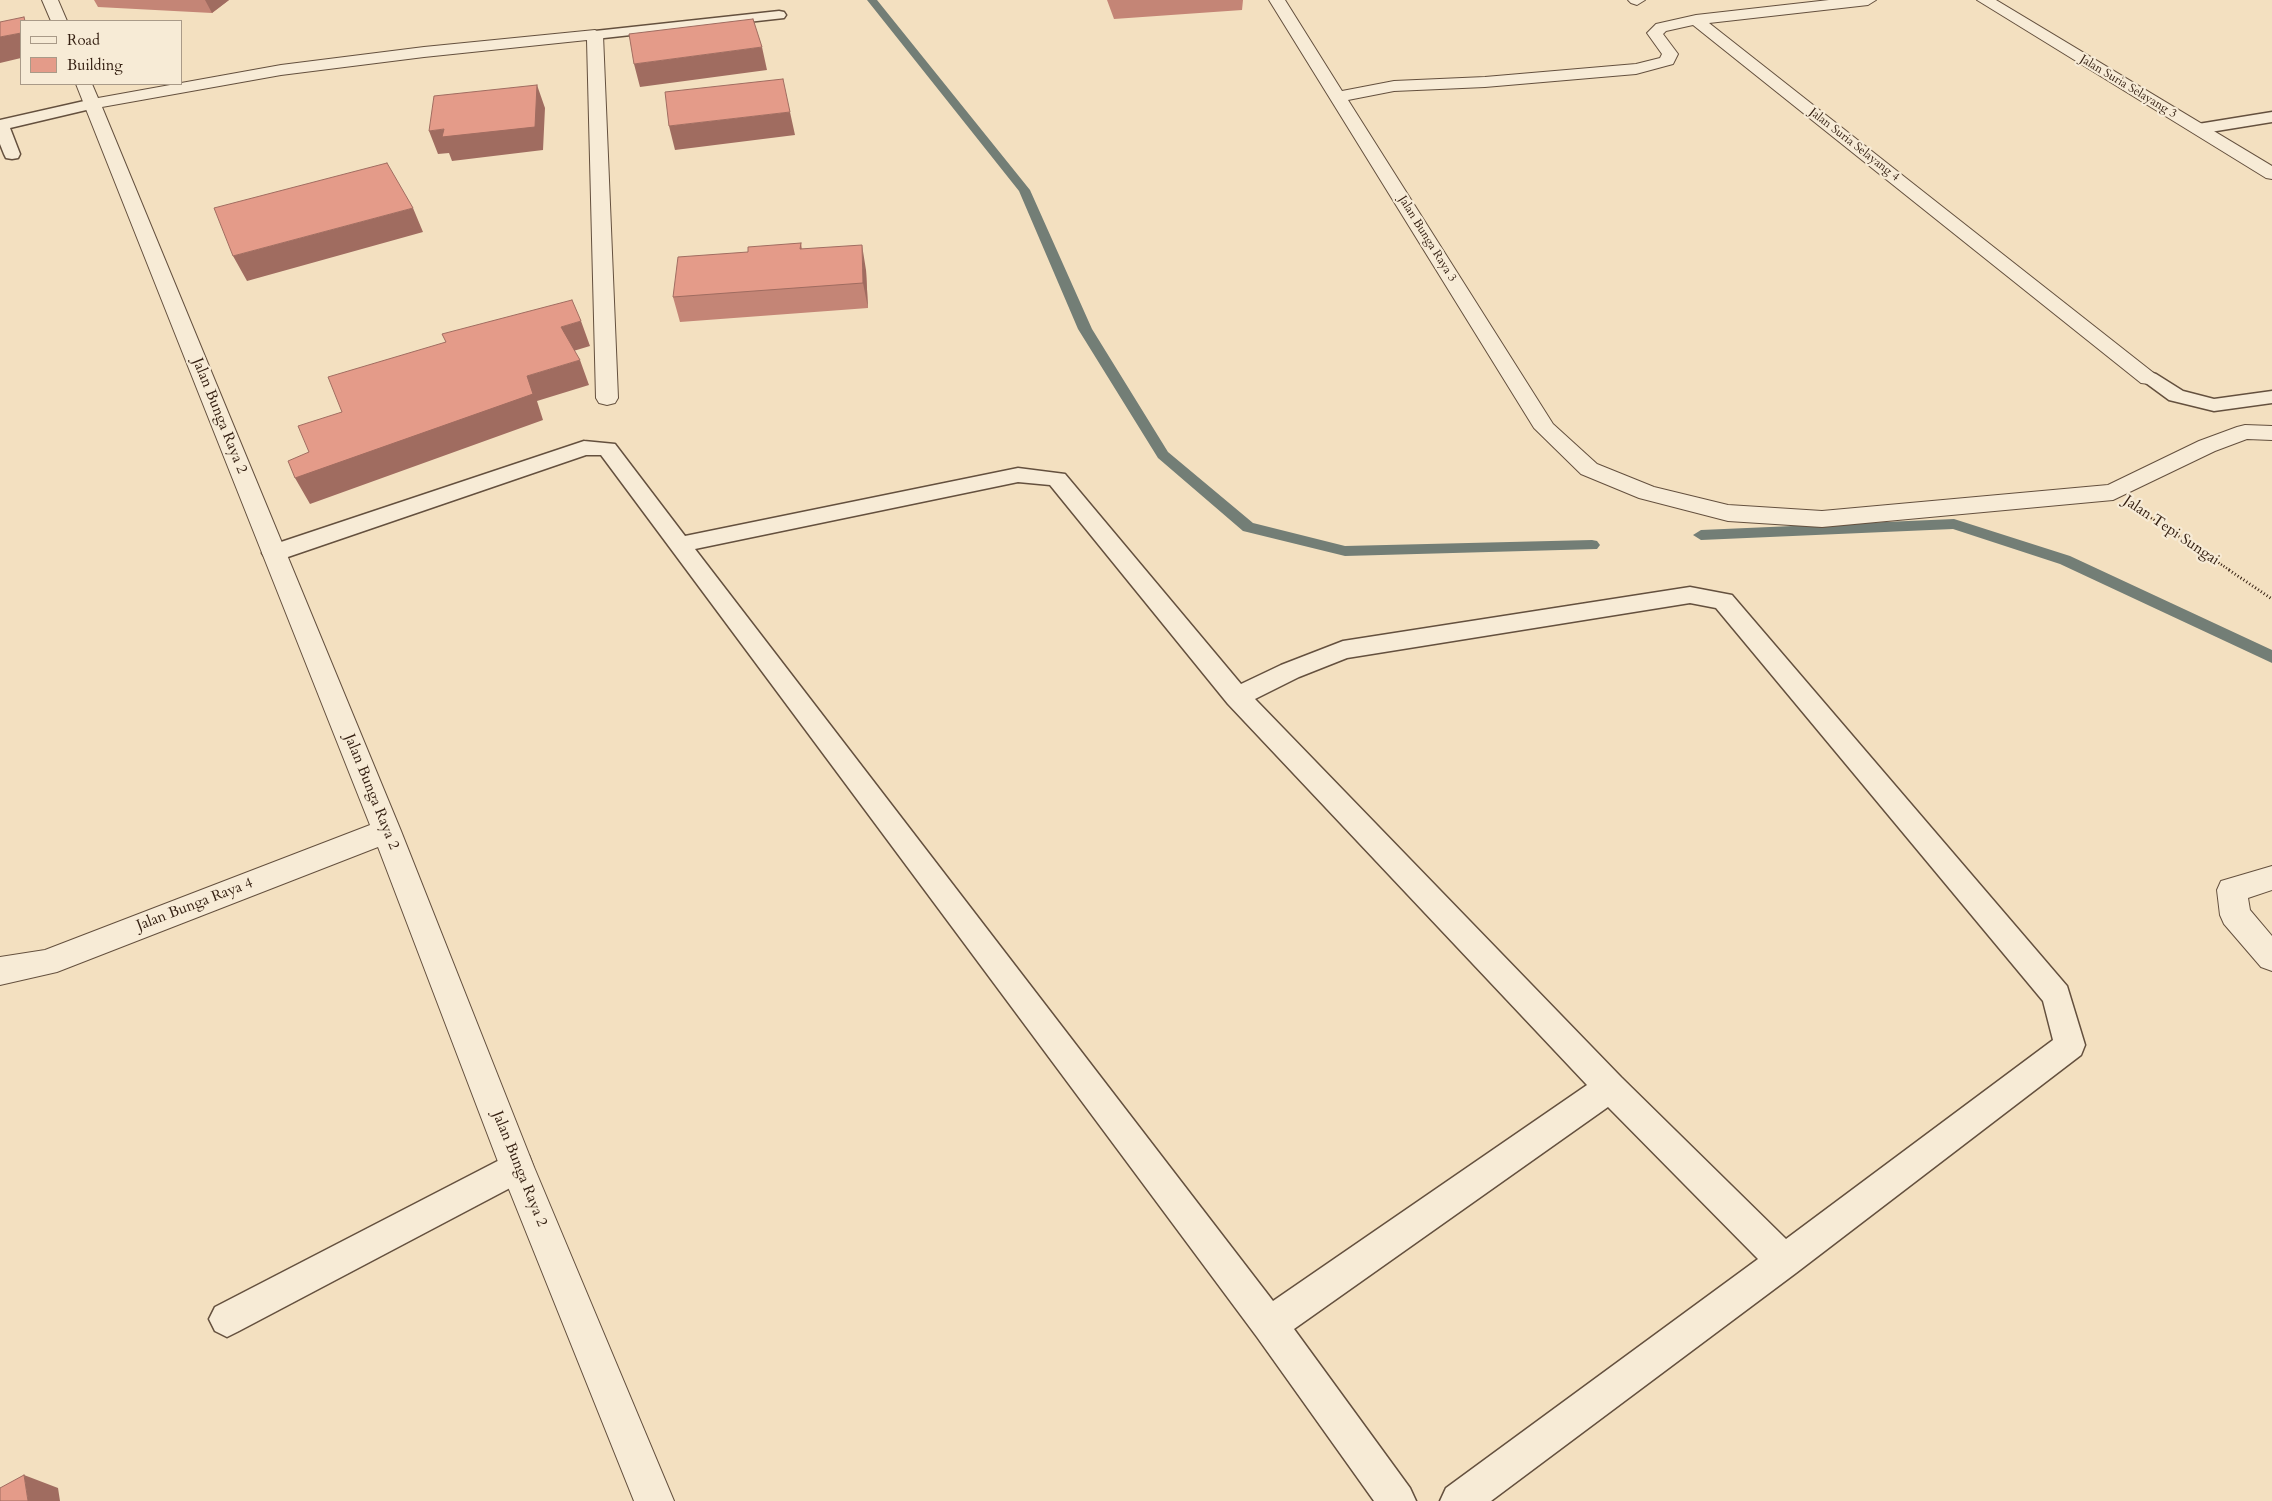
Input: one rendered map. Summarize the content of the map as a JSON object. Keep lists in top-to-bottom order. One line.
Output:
{"streets":{"street":["Jalan Suria Selayang 3","Jalan Suria Selayang 4","Jalan Bunga Raya 3","Jalan Bunga Raya 2","Jalan Tepi Sungai","Jalan Bunga Raya 4"]},"crossings":[["Jalan Bunga Raya 3","Jalan Tepi Sungai"],["Jalan Bunga Raya 2","Jalan Bunga Raya 4"]],"legend":["Road","Building"]}
